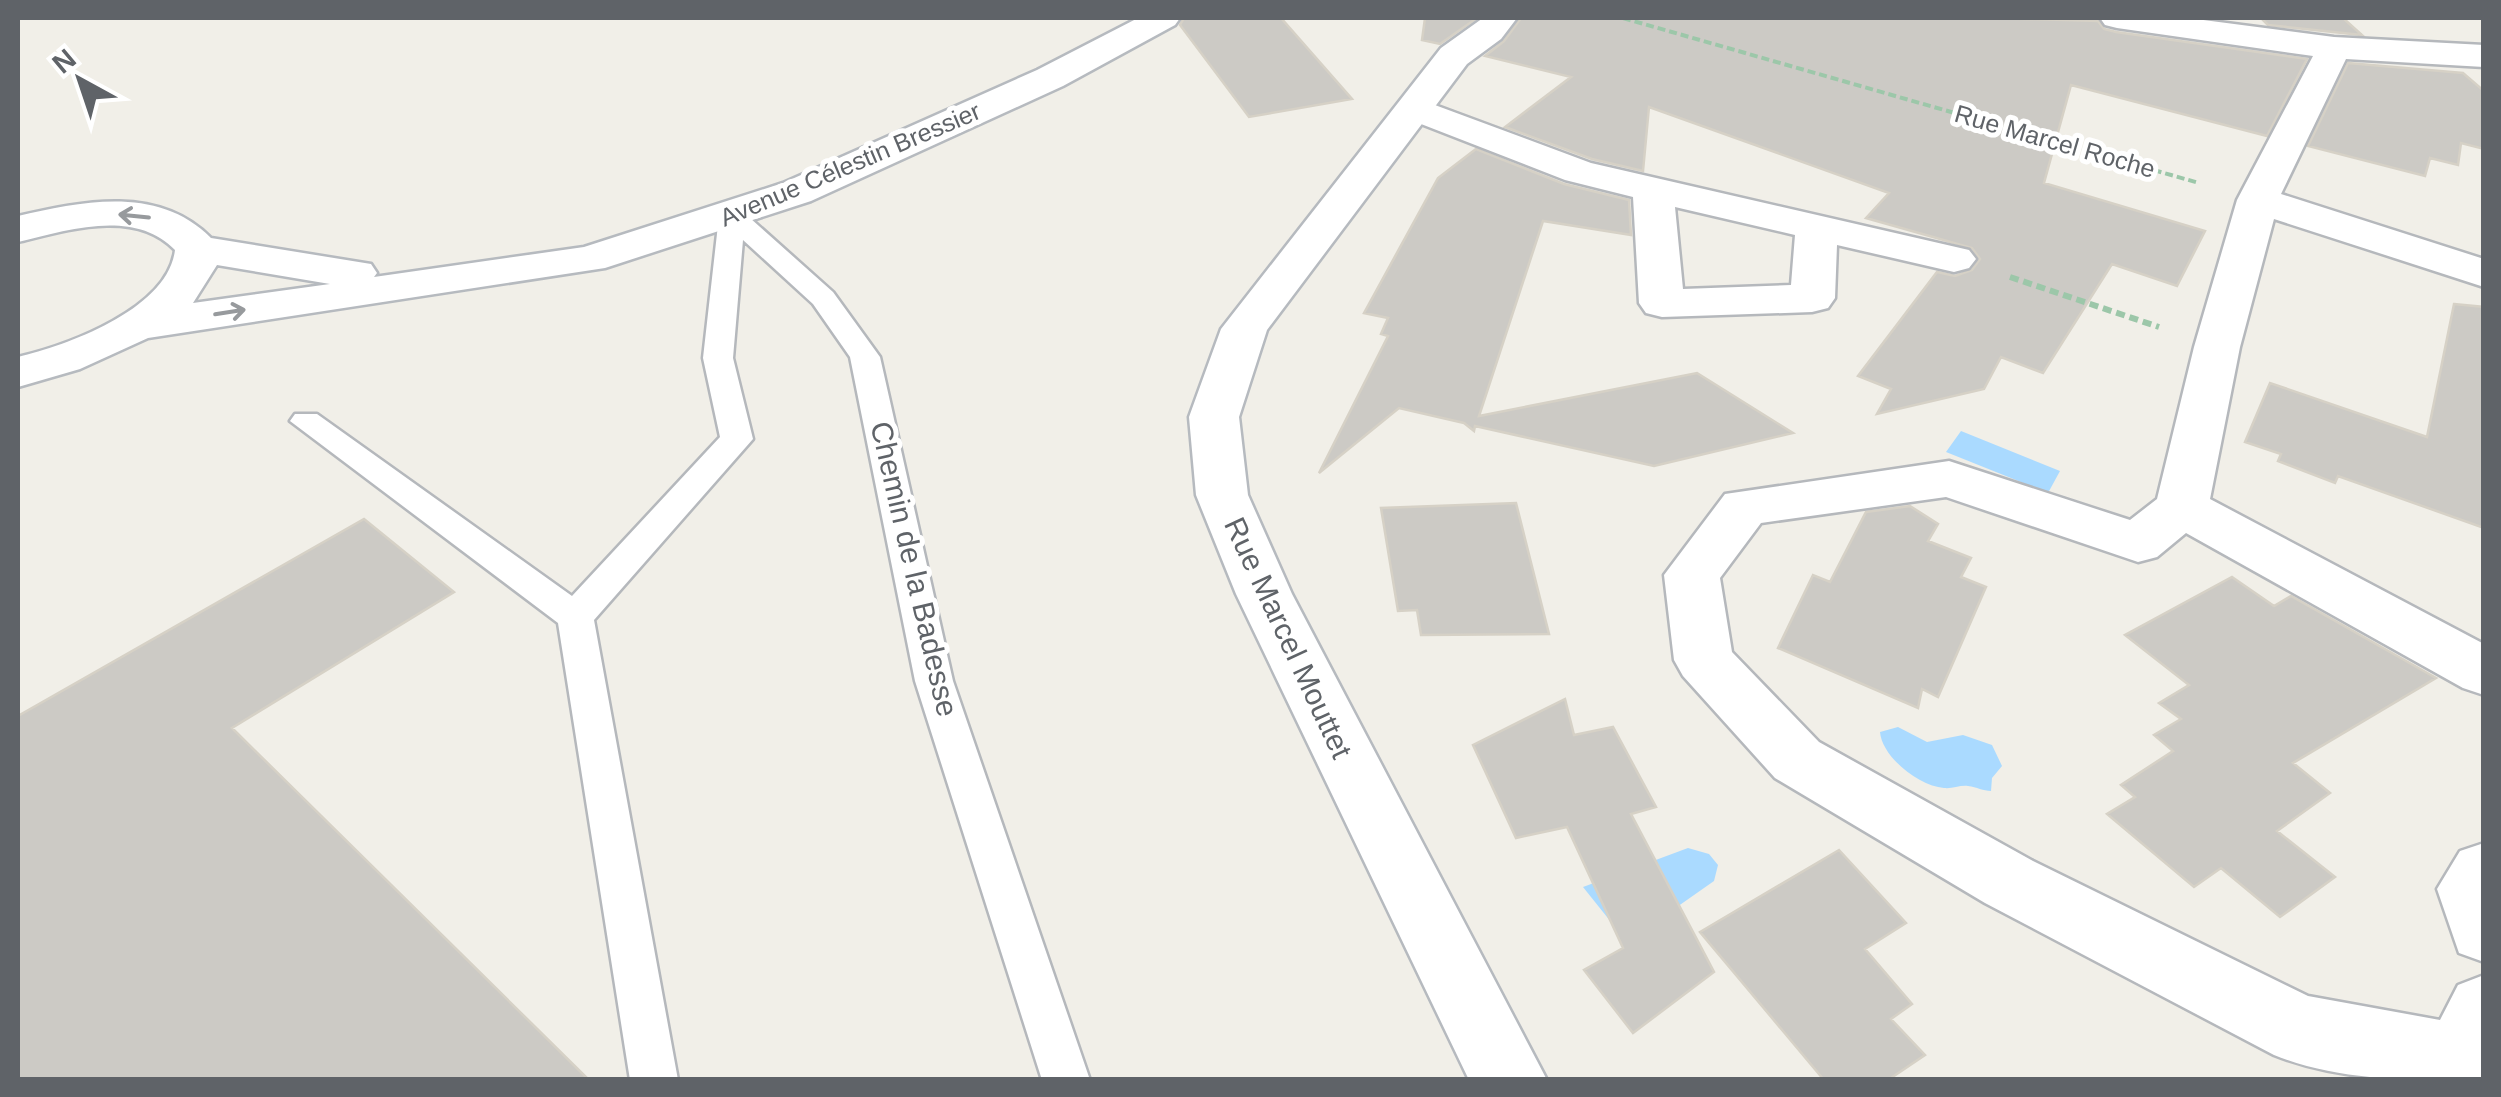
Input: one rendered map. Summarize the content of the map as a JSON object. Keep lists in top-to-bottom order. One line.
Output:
{"streets":{"street":["Avenue Célestin Bressier","Rue Marcel Mouttet"],"lane":["Chemin de la Badesse"],"path":["Rue Marcel Roche"]},"crossings":[["Avenue Célestin Bressier","Chemin de la Badesse"]],"north":"top left"}
